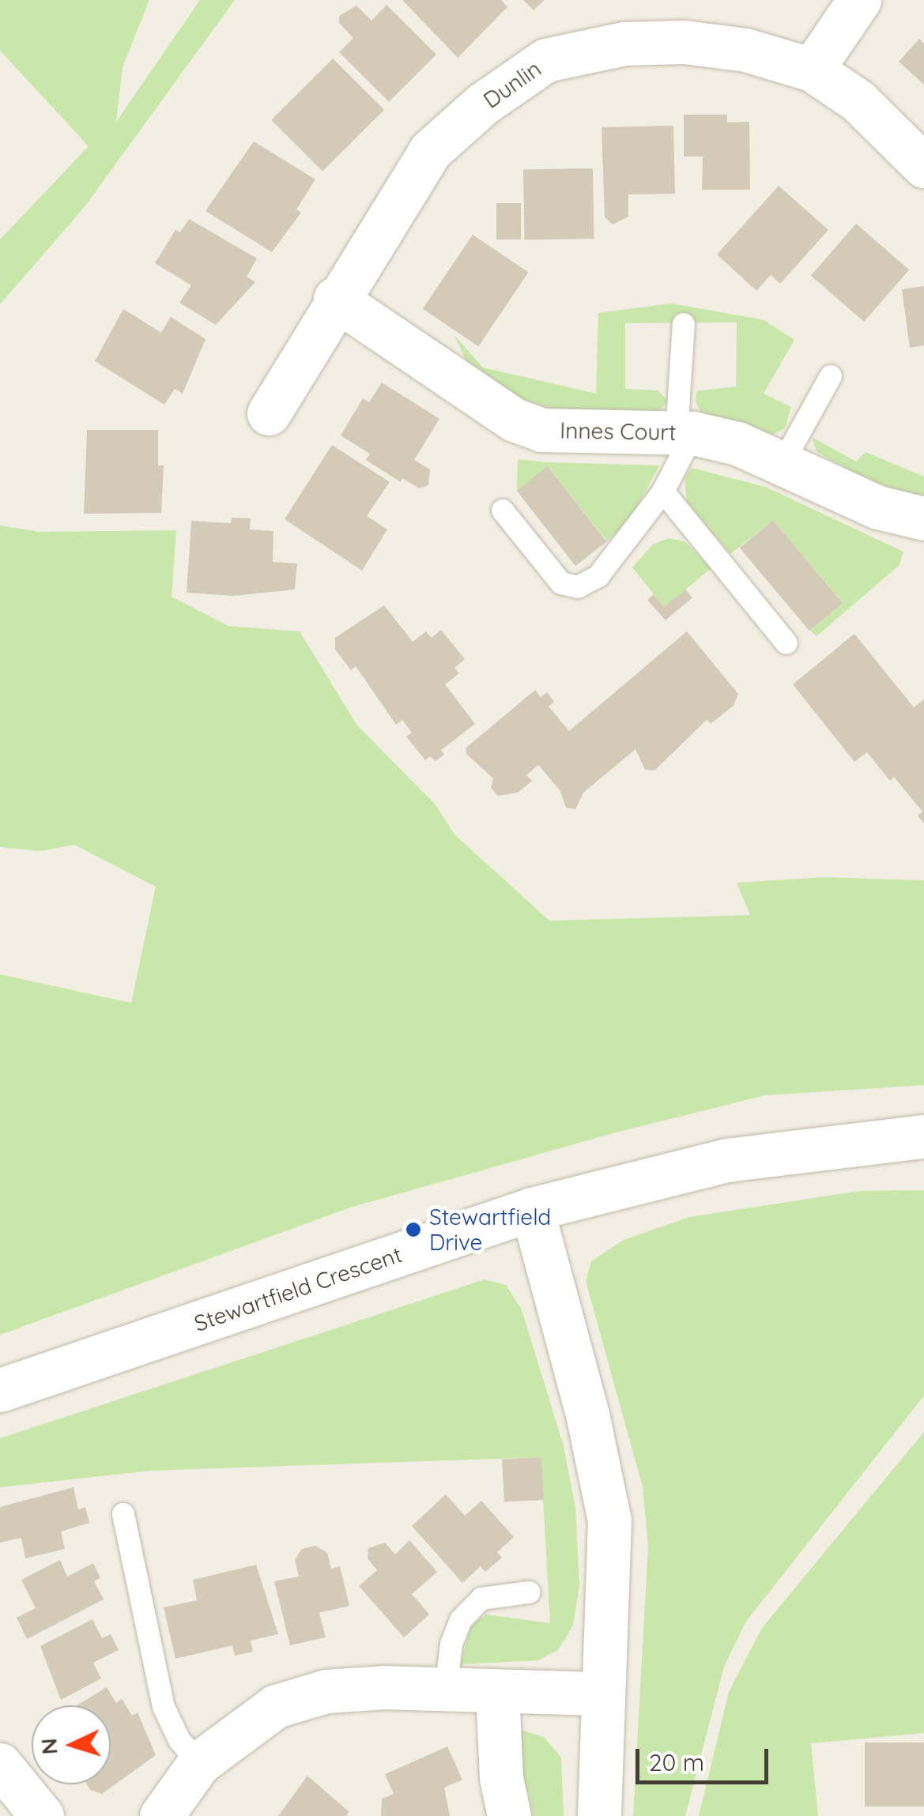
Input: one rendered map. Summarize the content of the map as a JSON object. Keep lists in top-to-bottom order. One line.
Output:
{"streets":{"street":["Dunlin","Innes Court","Stewartfield Crescent"]},"crossings":[["Dunlin","Innes Court"]],"places":["Stewartfield Drive"],"scale_bar":"20 m","north":"left"}
